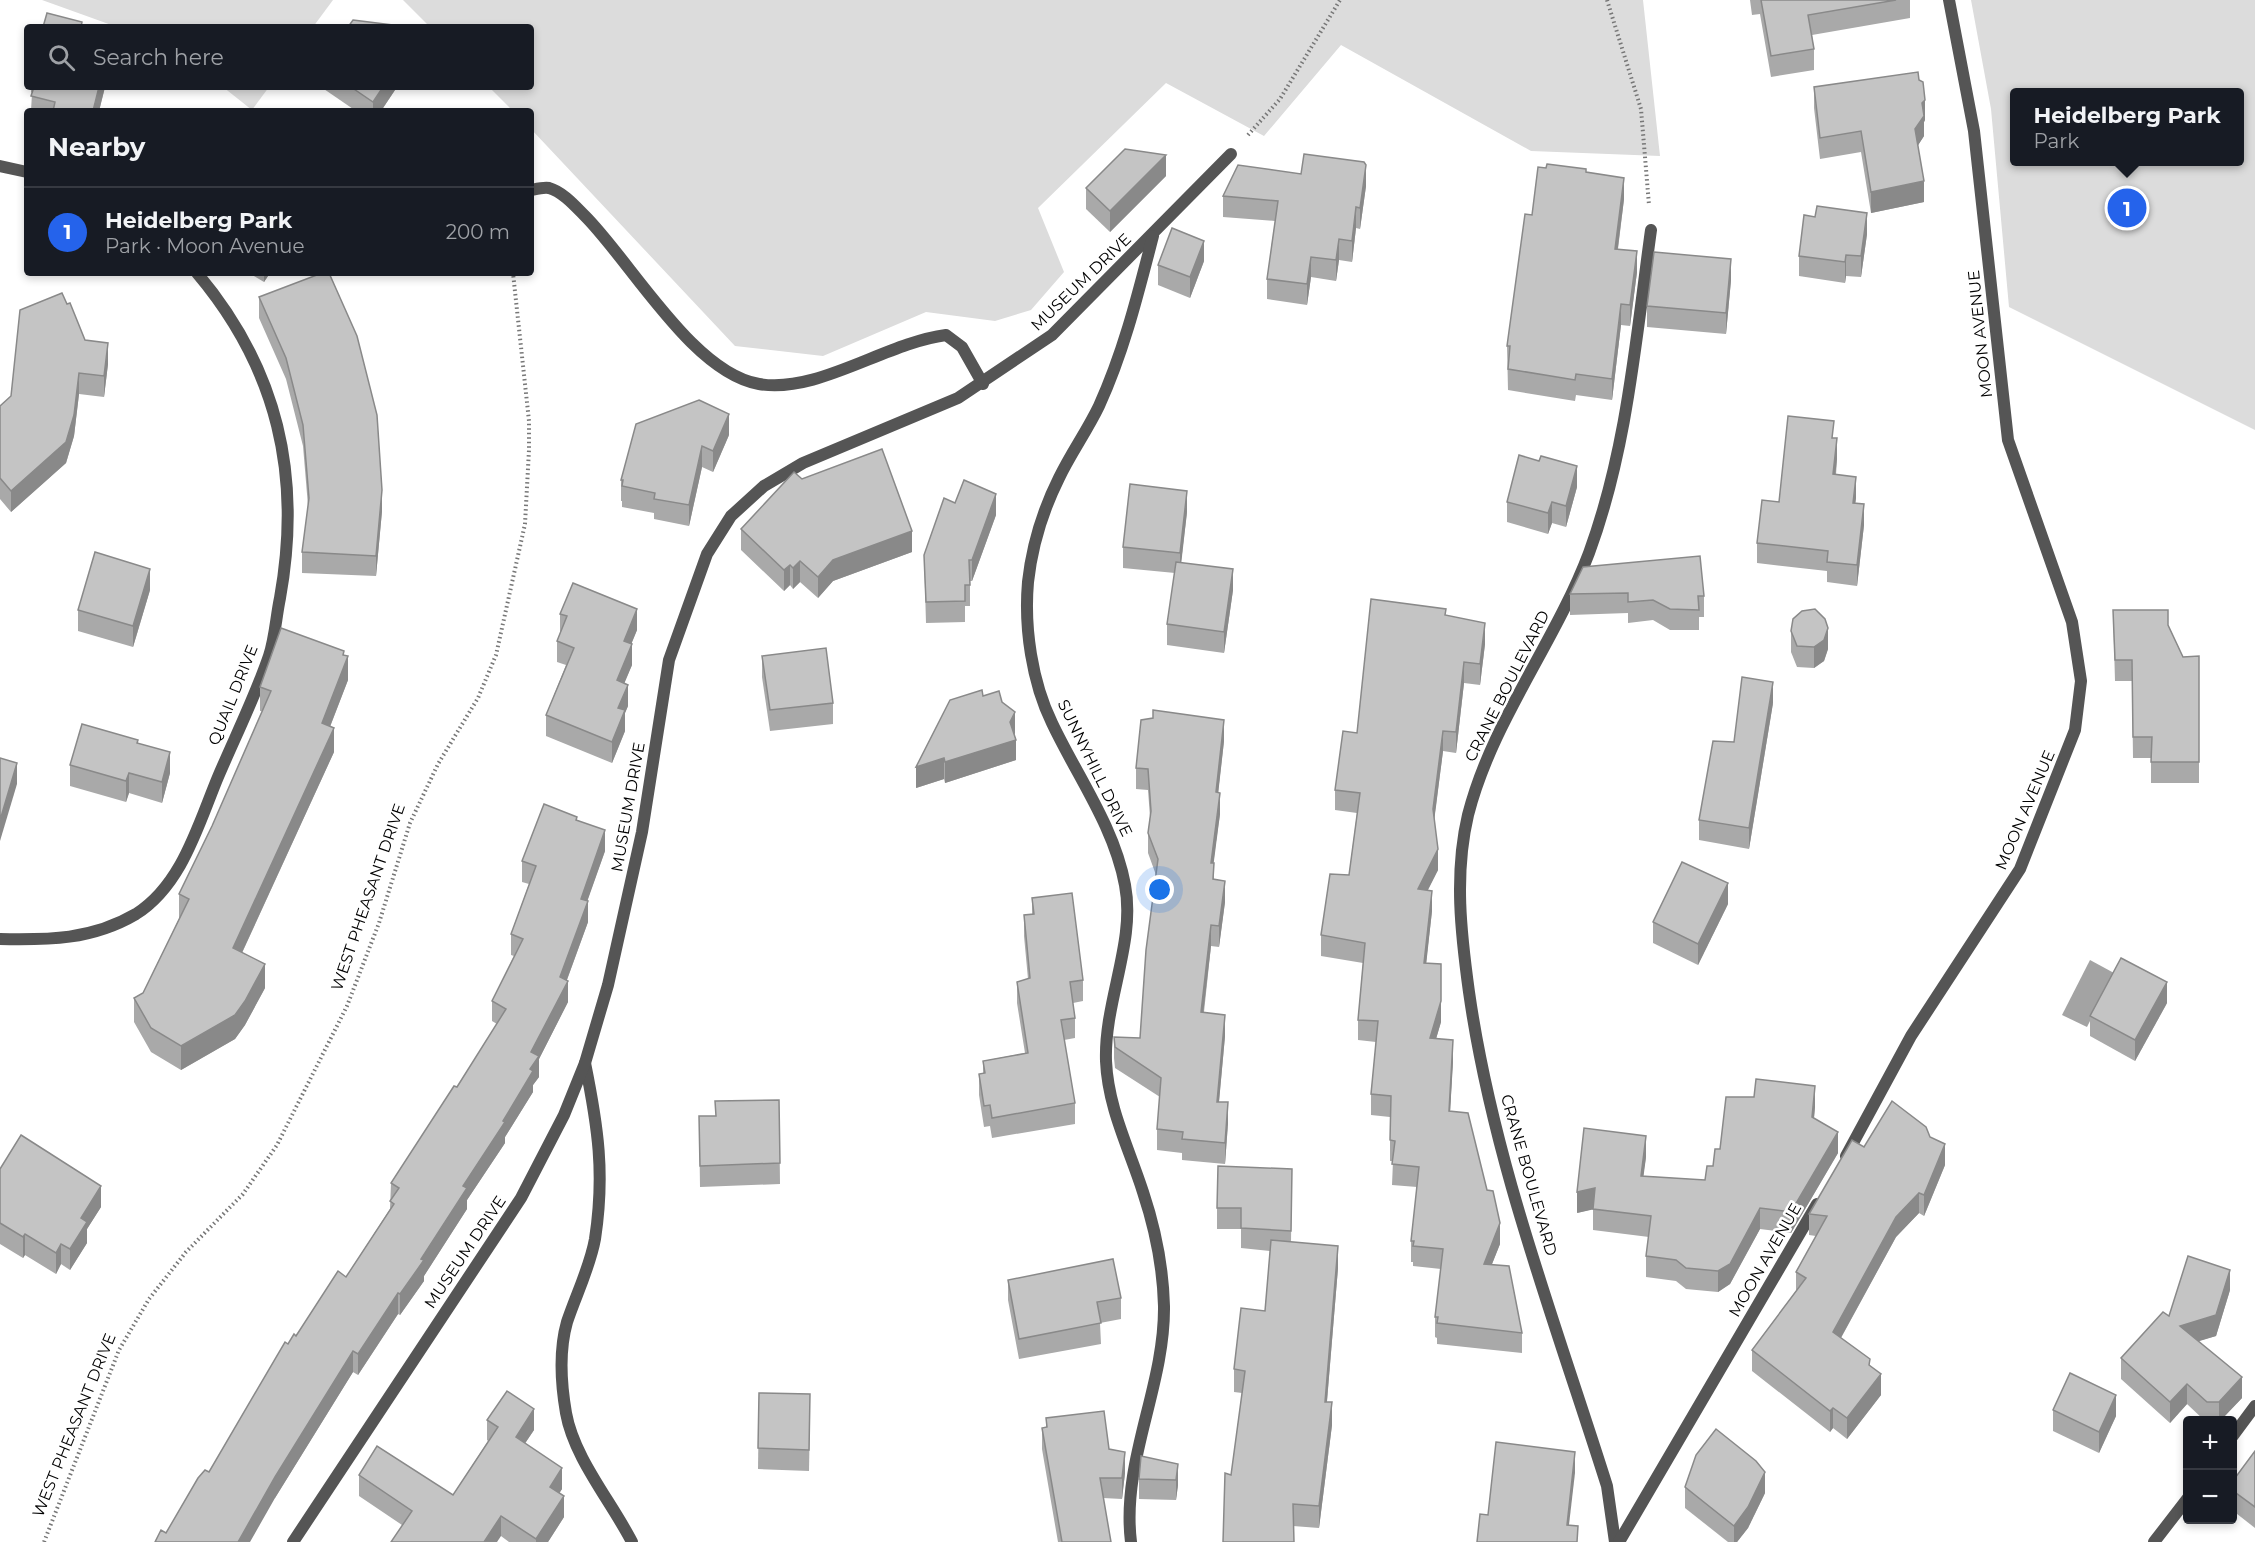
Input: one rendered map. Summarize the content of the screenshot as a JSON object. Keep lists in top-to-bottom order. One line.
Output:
{"streets":{"street":["MUSEUM DRIVE","MOON AVENUE","CRANE BOULEVARD","QUAIL DRIVE","SUNNYHILL DRIVE"],"path":["WEST PHEASANT DRIVE"]},"crossings":[["MUSEUM DRIVE","SUNNYHILL DRIVE"],["MOON AVENUE","CRANE BOULEVARD"]],"page":{"search":"Search here","popup":["Heidelberg Park","Park"],"heading":"Nearby","pins":"1","list":[{"mark":"1","name":"Heidelberg Park","note":"Park · Moon Avenue","value":"200 m"}],"map_buttons":["+","−"]}}
